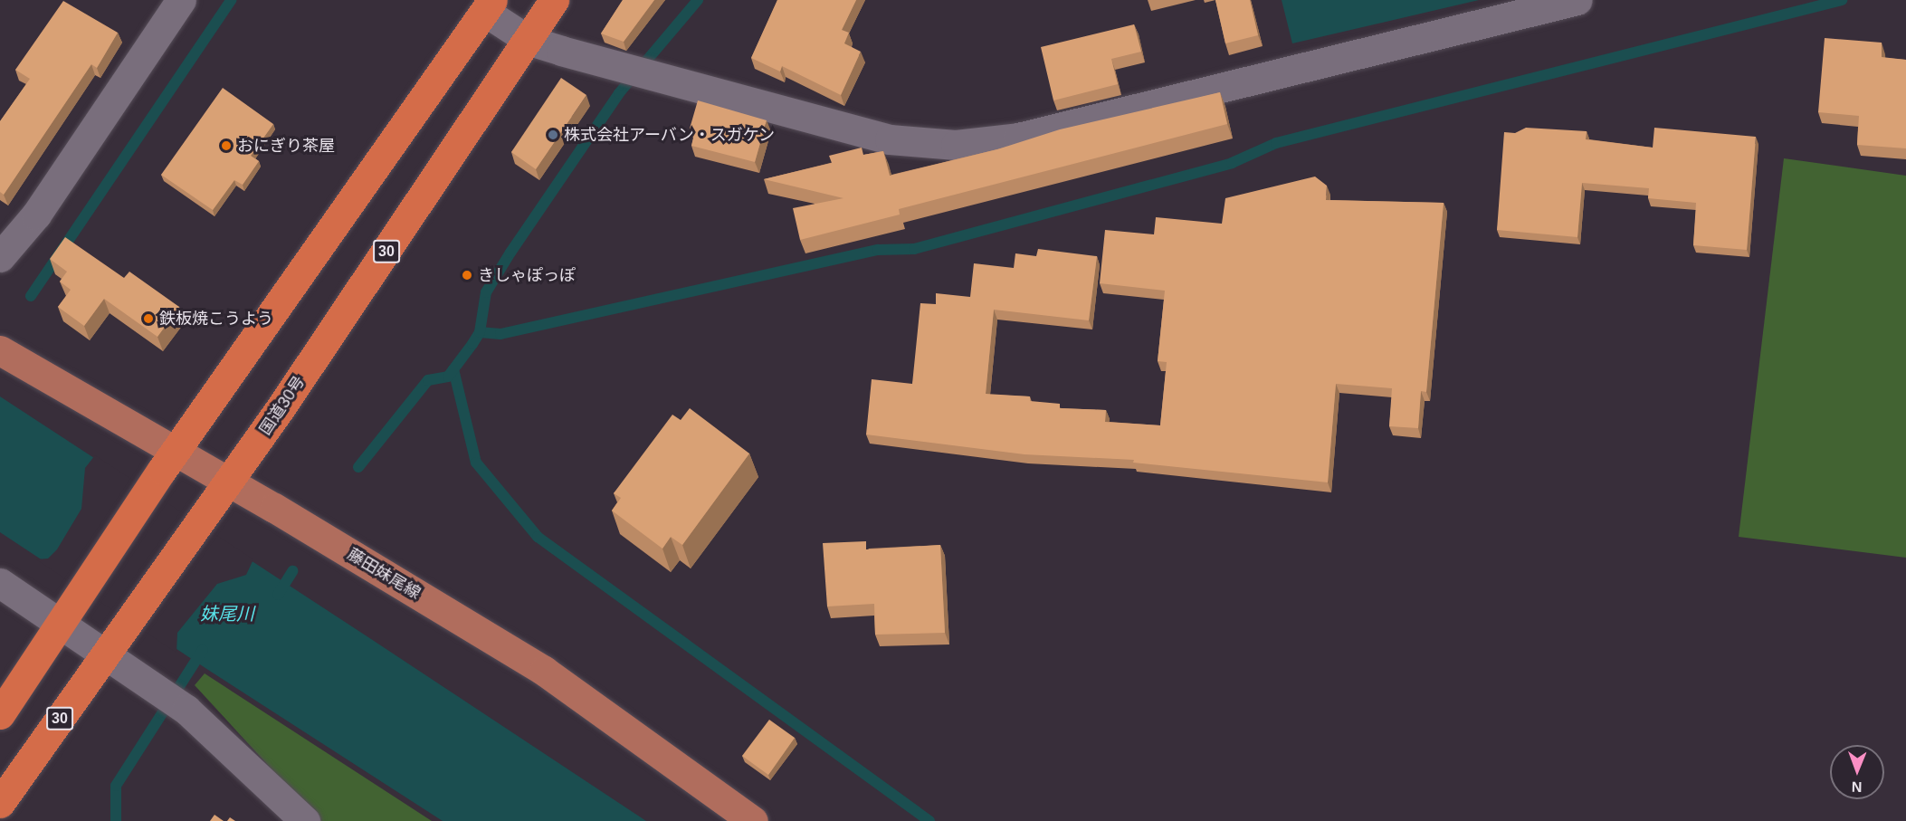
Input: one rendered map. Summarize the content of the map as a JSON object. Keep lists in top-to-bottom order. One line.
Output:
{"streets":{"highway":["30","国道30号"],"main road":["藤田妹尾線"]},"crossings":[["国道30号","藤田妹尾線"]],"water":["妹尾川"],"places":["株式会社アーバン・スガケン","おにぎり茶屋","きしゃぽっぽ","鉄板焼こうよう"],"north":"bottom"}
